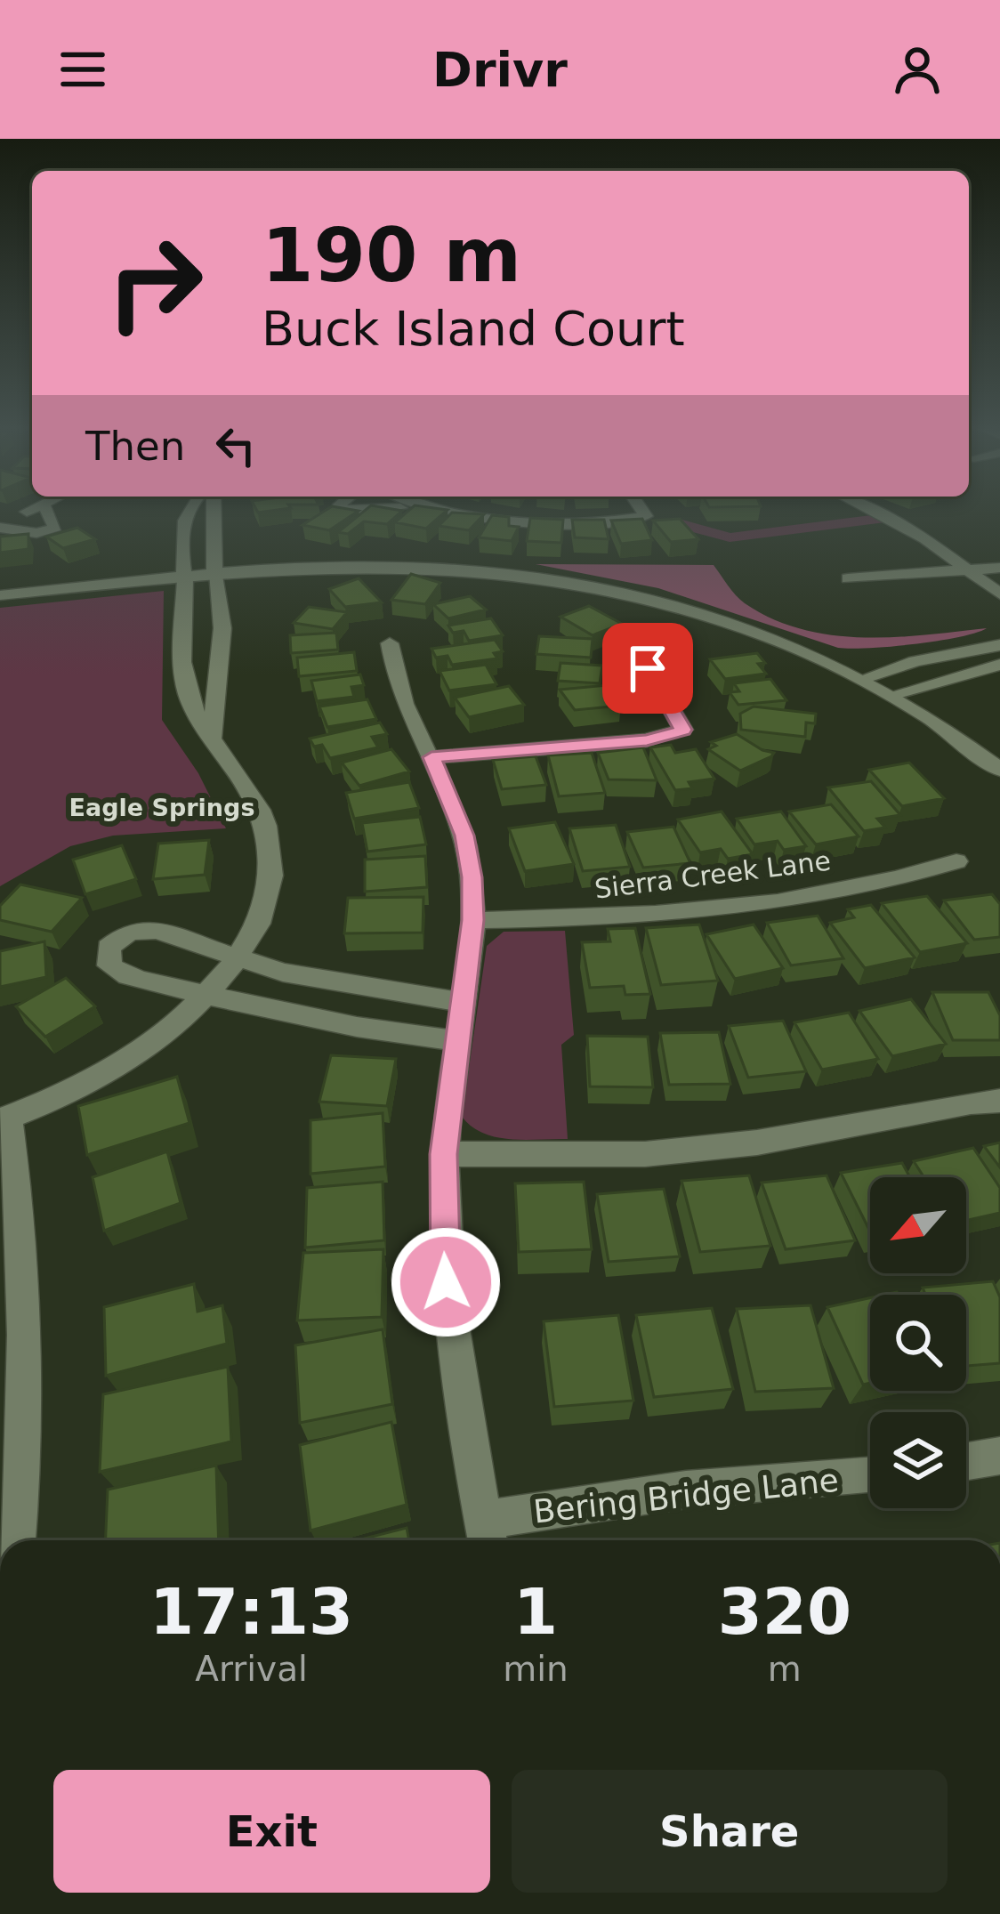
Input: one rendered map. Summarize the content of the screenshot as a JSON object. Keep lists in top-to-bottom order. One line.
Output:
{"streets":{"street":["Sierra Creek Lane","Bering Bridge Lane"]},"districts":["Eagle Springs"],"north":"bottom left","page":{"header":"Drivr","turn":["190 m","Buck Island Court"],"then":"Then","eta":["17:13","Arrival","1","min","320","m"],"buttons":["Exit","Share"]}}
